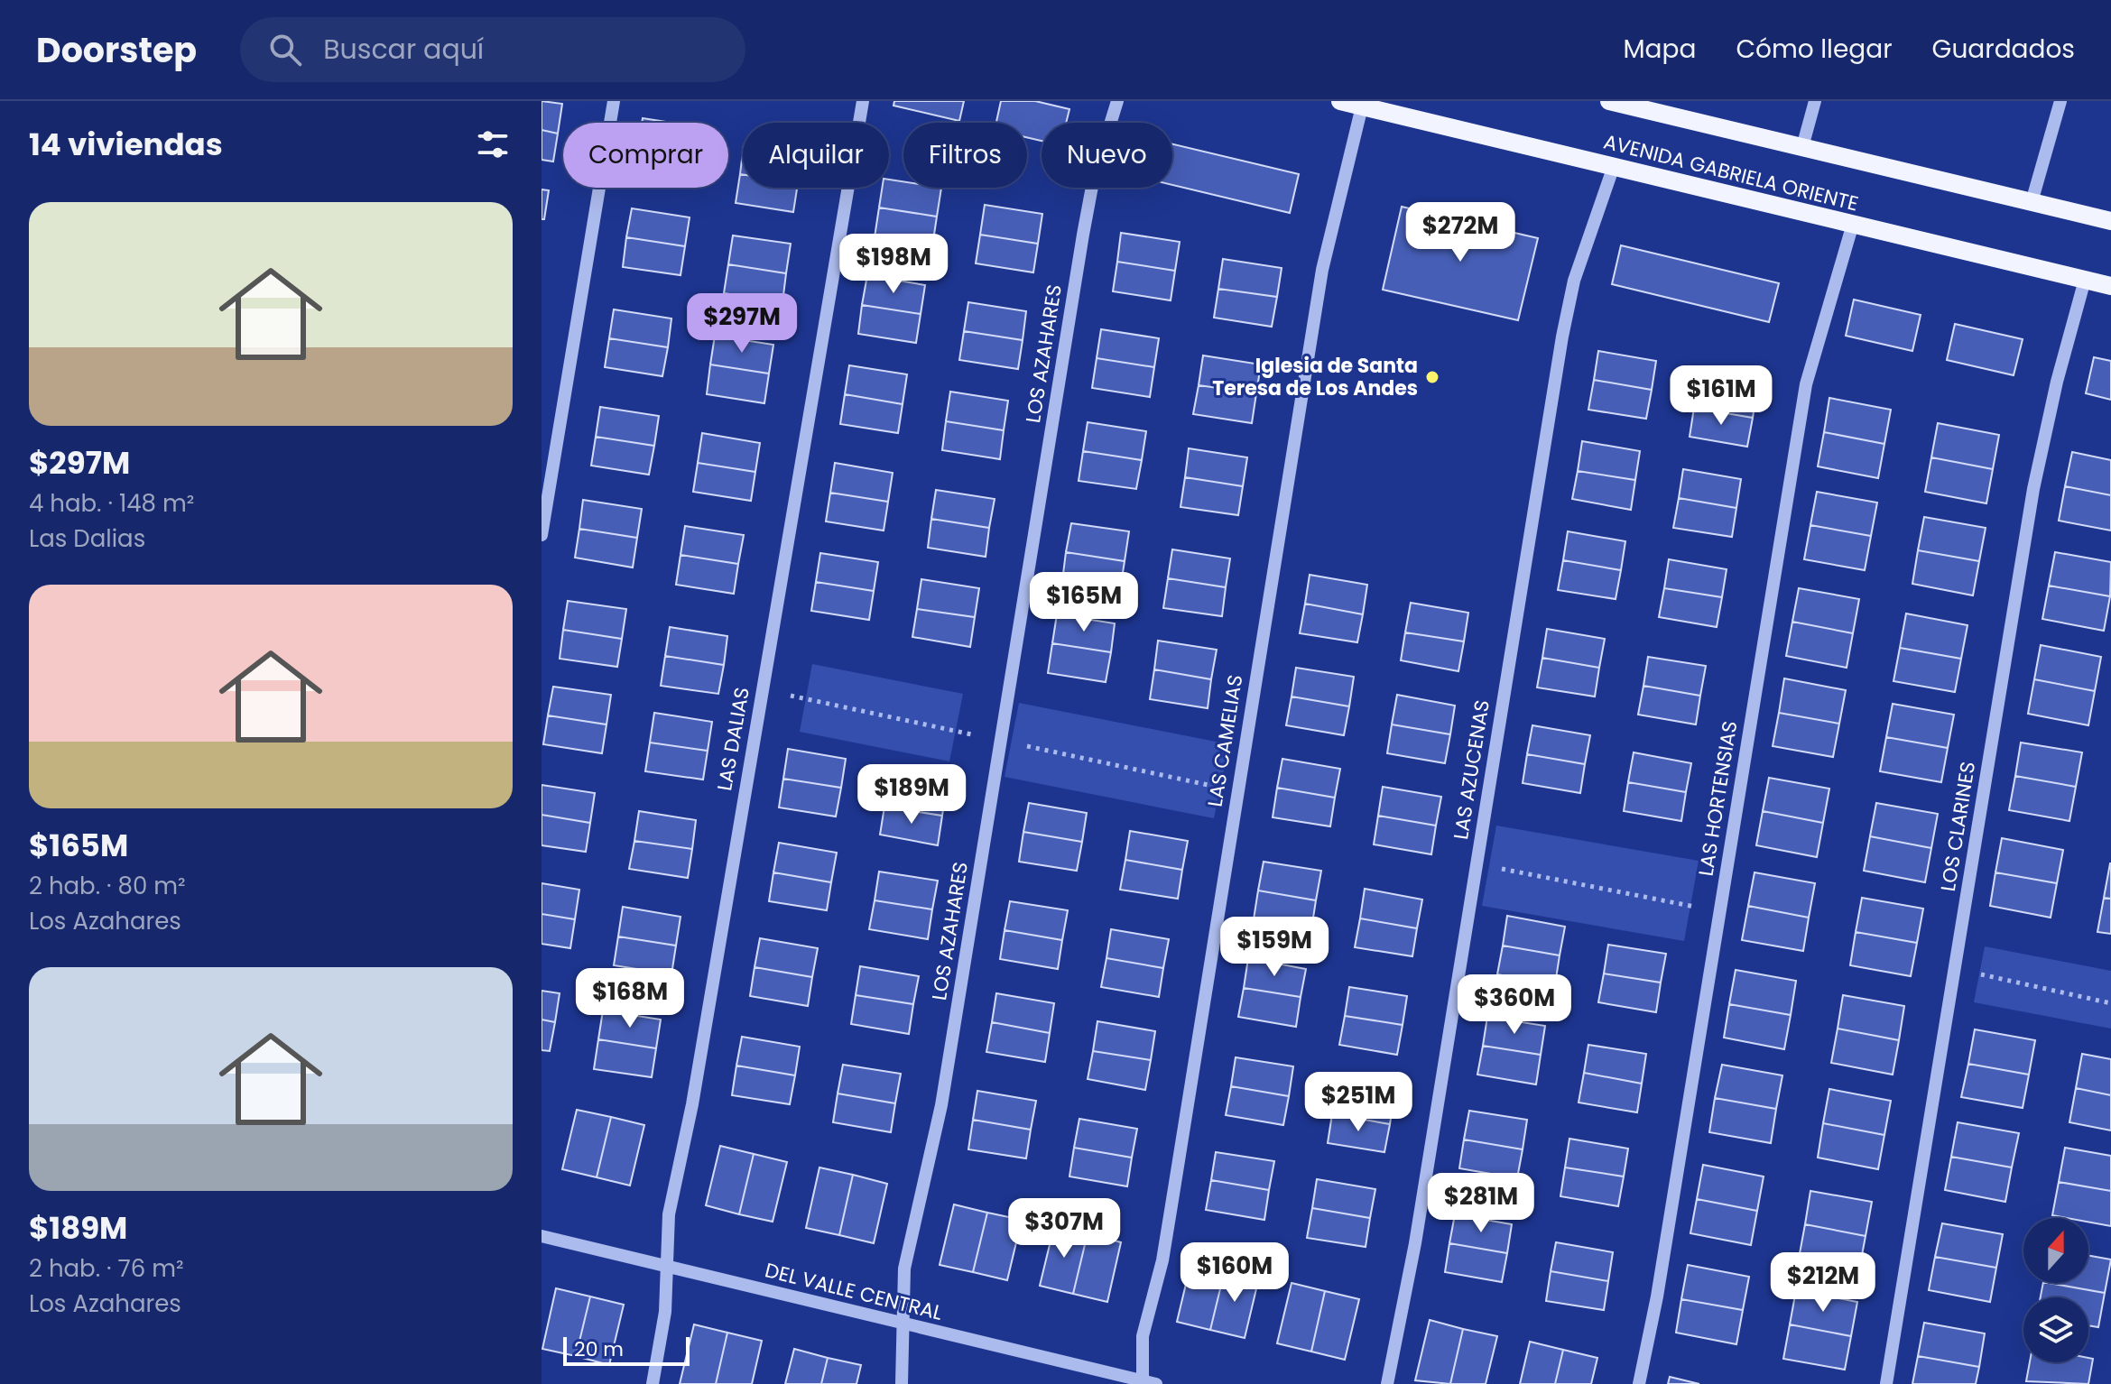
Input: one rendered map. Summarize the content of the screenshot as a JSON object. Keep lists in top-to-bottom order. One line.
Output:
{"streets":{"main road":["AVENIDA GABRIELA ORIENTE"],"street":["LOS AZAHARES","LAS DALIAS","LAS CAMELIAS","LAS AZUCENAS","LAS HORTENSIAS","LOS CLARINES","DEL VALLE CENTRAL"]},"crossings":[["AVENIDA GABRIELA ORIENTE","LAS CAMELIAS"],["AVENIDA GABRIELA ORIENTE","LAS AZUCENAS"],["AVENIDA GABRIELA ORIENTE","LAS HORTENSIAS"],["AVENIDA GABRIELA ORIENTE","LOS CLARINES"],["LOS AZAHARES","DEL VALLE CENTRAL"],["LAS DALIAS","DEL VALLE CENTRAL"],["LAS CAMELIAS","DEL VALLE CENTRAL"]],"places":["Iglesia de Santa Teresa de Los Andes"],"scale_bar":"20 m","north":"top","page":{"header":"Doorstep","search":"Buscar aquí","nav":["Mapa","Cómo llegar","Guardados"],"heading":"14 viviendas","chip":["Comprar","Alquilar","Filtros","Nuevo"],"list":[{"name":"$297M","note":"4 hab. · 148 m² · Las Dalias"},{"name":"$165M","note":"2 hab. · 80 m² · Los Azahares"},{"name":"$189M","note":"2 hab. · 76 m² · Los Azahares"}],"price":["$272M","$198M","$297M","$161M","$165M","$189M","$159M","$168M","$360M","$251M","$281M","$307M","$160M","$212M"],"scale":"20 m"}}
